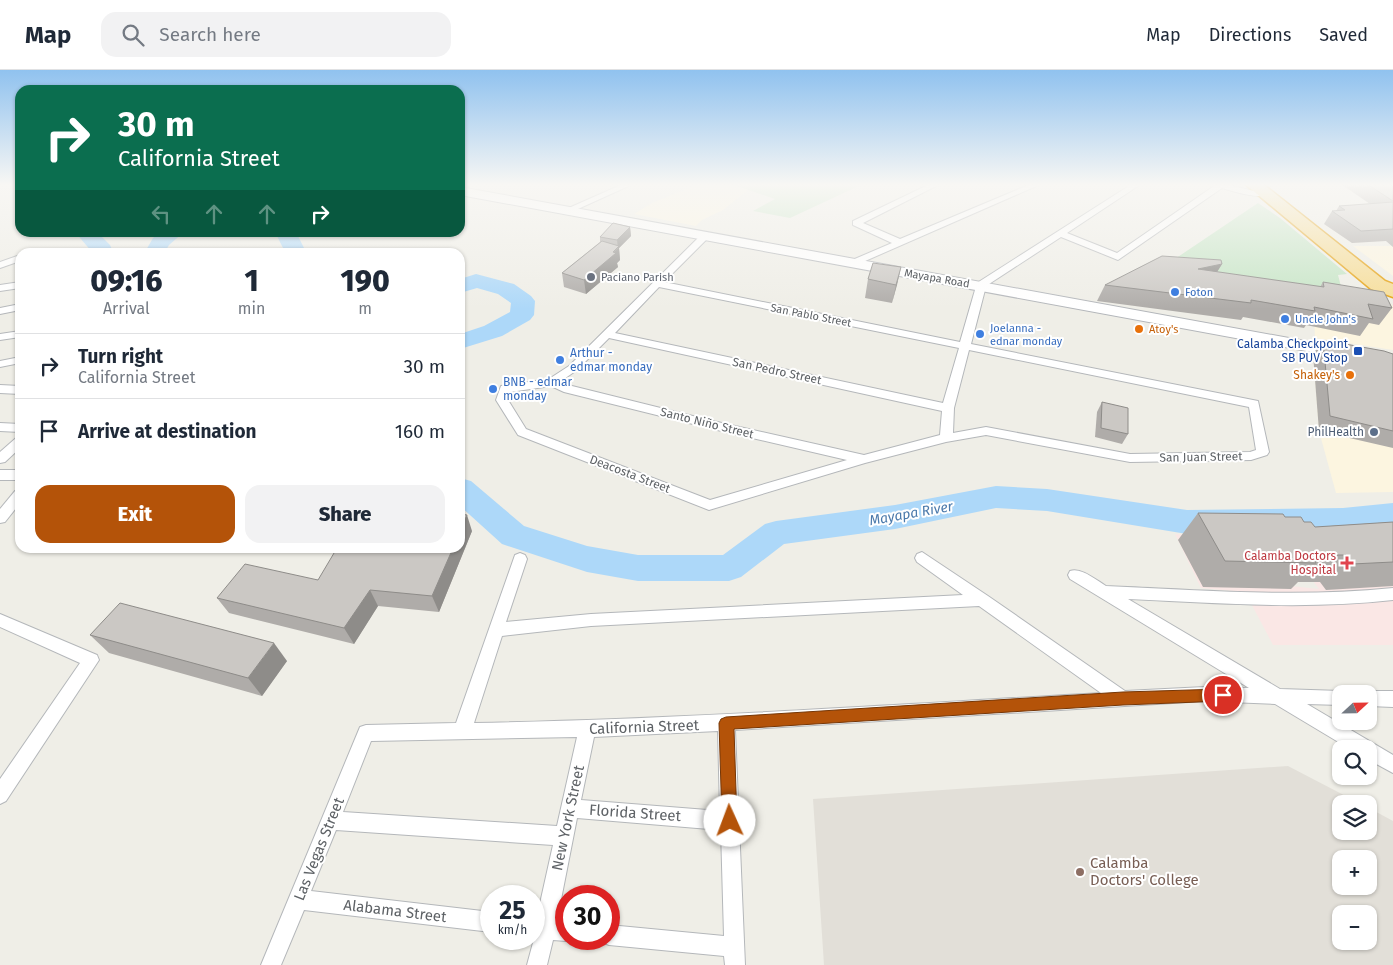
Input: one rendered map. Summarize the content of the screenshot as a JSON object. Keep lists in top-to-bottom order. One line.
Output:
{"streets":{"main road":["Mayapa Road"],"street":["San Pablo Street","San Pedro Street","Santo Niño Street","San Juan Street","Deacosta Street","California Street","Florida Street","New York Street","Las Vegas Street","Alabama Street"]},"crossings":[["Mayapa Road","Deacosta Street"],["San Pablo Street","San Juan Street"],["San Pablo Street","Deacosta Street"],["San Pedro Street","Deacosta Street"],["Santo Niño Street","Deacosta Street"],["San Juan Street","Deacosta Street"],["California Street","New York Street"],["California Street","Las Vegas Street"],["Florida Street","New York Street"],["Las Vegas Street","Alabama Street"]],"water":["Mayapa River"],"places":{"other":["Paciano Parish","Foton","Uncle John's","Atoy's","Joelanna - ednar monday","Arthur - edmar monday","Shakey's","BNB - edmar monday","PhilHealth","Calamba Doctors' College"],"transit":["Calamba Checkpoint SB PUV Stop"],"health":["Calamba Doctors Hospital"]},"north":"right","page":{"header":"Map","search":"Search here","nav":["Map","Directions","Saved"],"turn":["30 m","California Street"],"eta":["09:16","Arrival","1","min","190","m"],"list":[{"name":"Turn right","note":"California Street","value":"30 m"},{"name":"Arrive at destination","value":"160 m"}],"buttons":["Exit","Share"],"map_buttons":["+","−"],"speed":"25 km/h","limit":"30"}}
